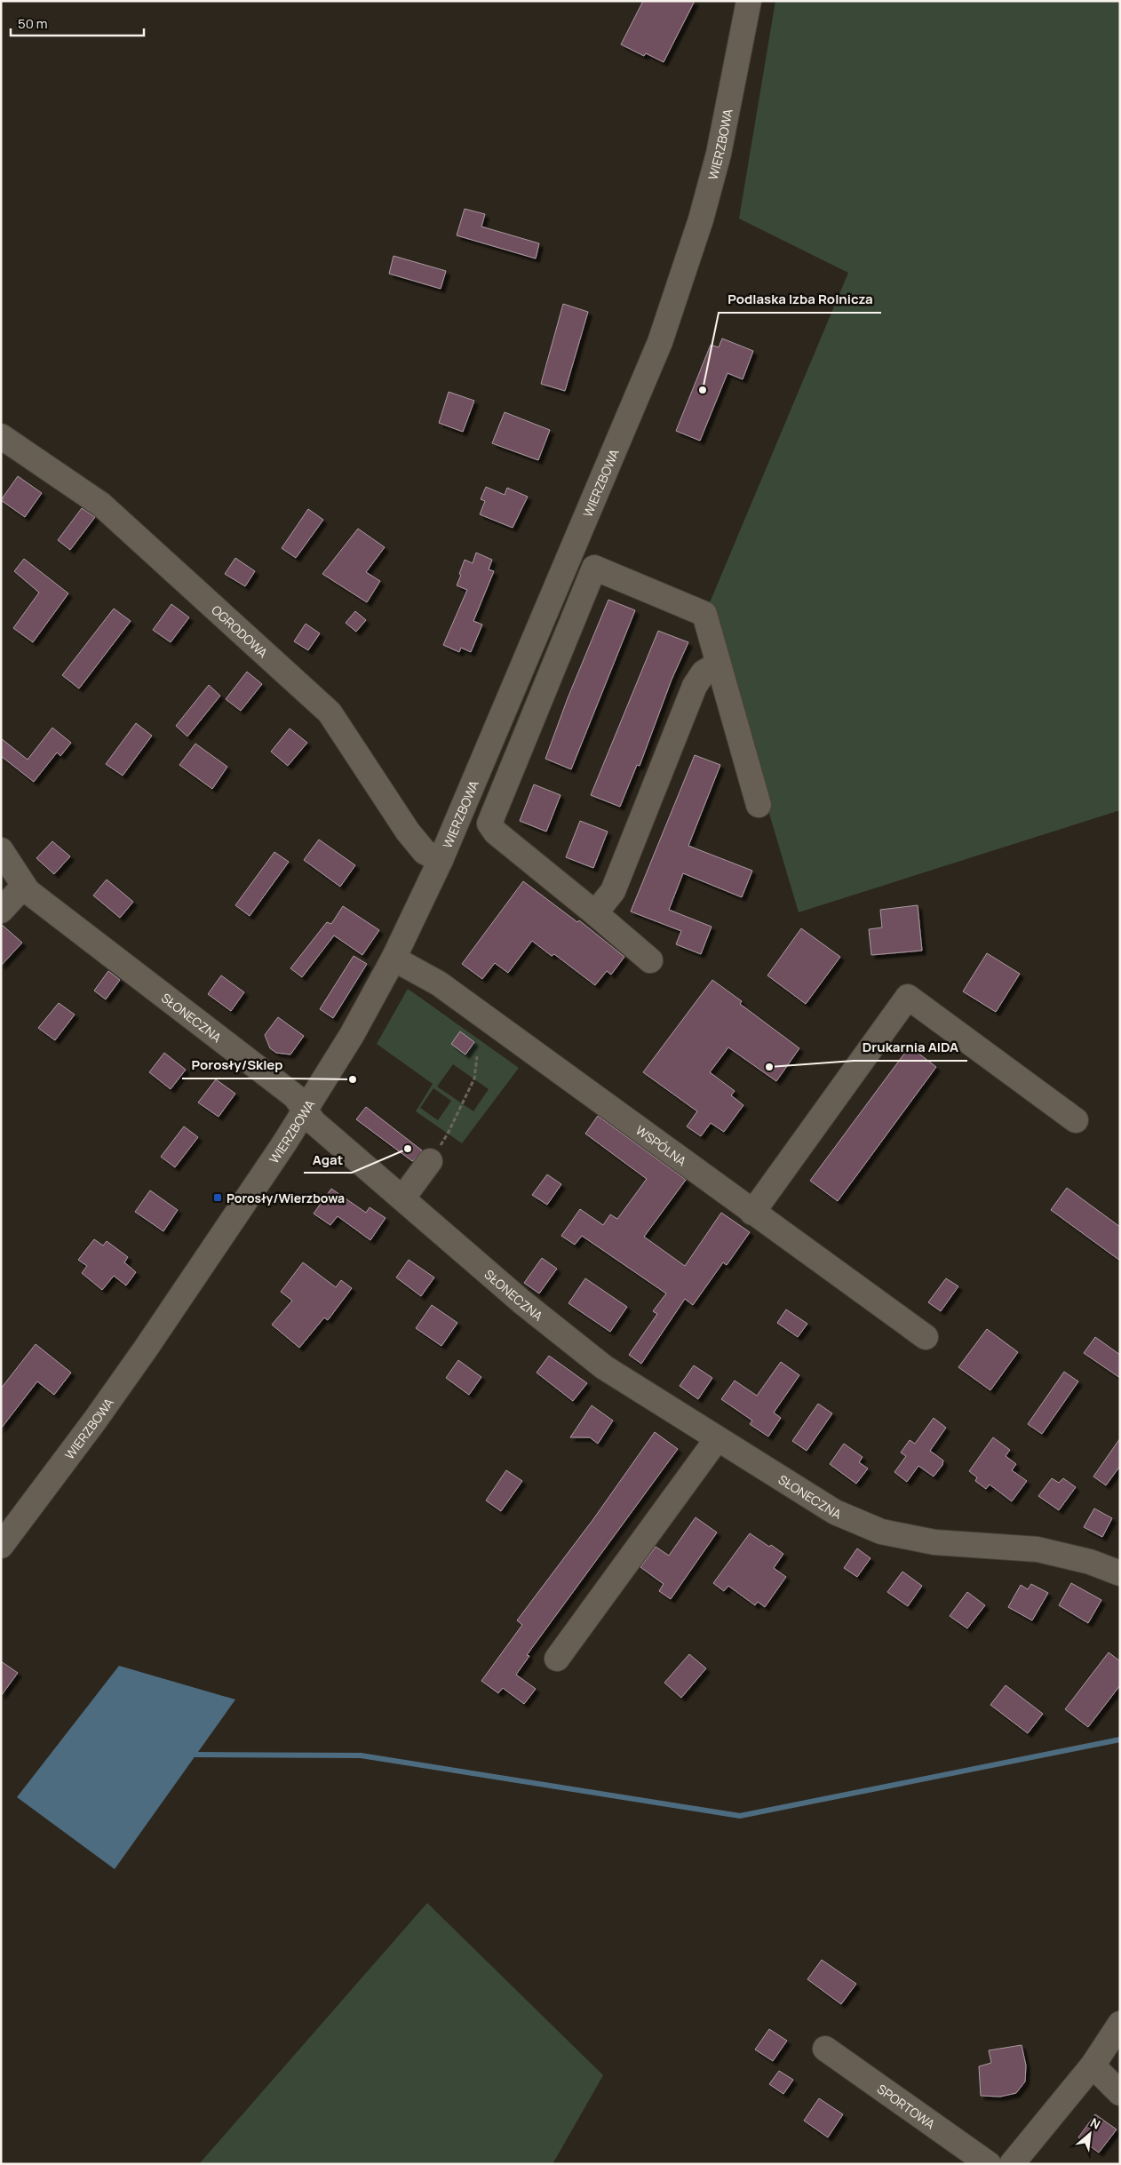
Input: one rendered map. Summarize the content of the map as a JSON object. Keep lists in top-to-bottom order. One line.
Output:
{"streets":{"street":["WIERZBOWA","OGRODOWA","SŁONECZNA","WSPÓLNA","SPORTOWA"]},"crossings":[["WIERZBOWA","OGRODOWA"],["WIERZBOWA","SŁONECZNA"],["WIERZBOWA","WSPÓLNA"]],"places":{"other":["Podlaska Izba Rolnicza","Drukarnia AIDA","Porosły/Sklep","Agat"],"transit":["Porosły/Wierzbowa"]},"scale_bar":"50 m","north":"top right"}
